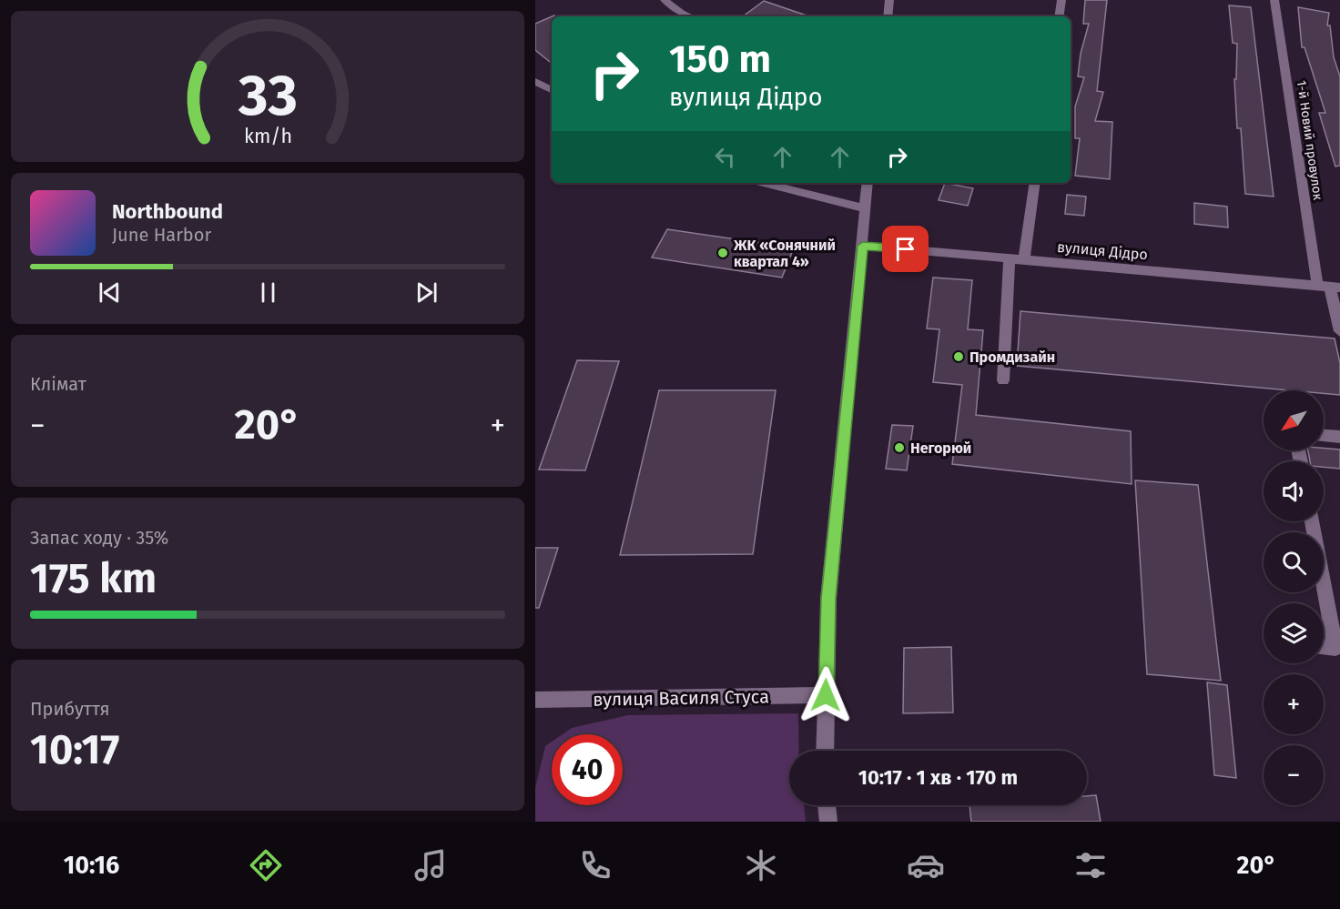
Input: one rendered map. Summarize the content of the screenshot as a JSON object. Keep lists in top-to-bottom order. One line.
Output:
{"streets":{"street":["1-й Новий провулок","вулиця Дідро","вулиця Василя Стуса"]},"crossings":[["1-й Новий провулок","вулиця Дідро"]],"places":["ЖК «Сонячний квартал 4»","Промдизайн","Негорюй"],"north":"bottom left","page":{"turn":["150 m","вулиця Дідро"],"song":["Northbound","June Harbor"],"tile":["Клімат",["Запас ходу · 35%","175 km"],["Прибуття","10:17"]],"map_buttons":["+","−"],"heat":["−","20°","+"],"limit":"40","trip":"10:17 · 1 хв · 170 m","tabs":["10:16","20°"],"gauge":["33","km/h"]}}
